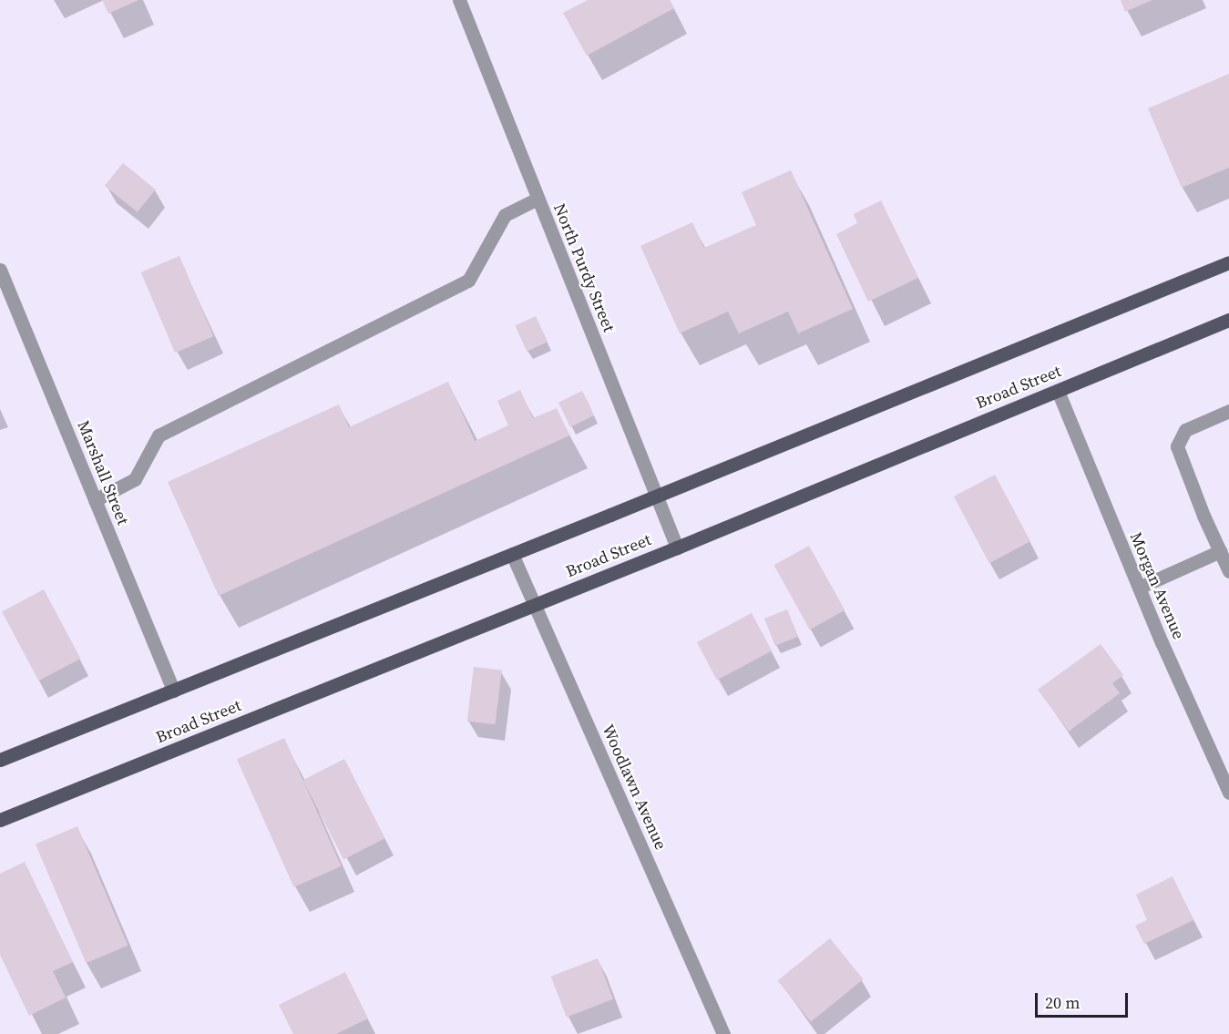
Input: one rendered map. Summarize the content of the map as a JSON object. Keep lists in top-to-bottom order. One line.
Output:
{"streets":{"main road":["Broad Street"],"street":["North Purdy Street","Marshall Street","Morgan Avenue","Woodlawn Avenue"]},"crossings":[["North Purdy Street","Broad Street"],["Broad Street","Morgan Avenue"],["Broad Street","Woodlawn Avenue"]],"scale_bar":"20 m"}
